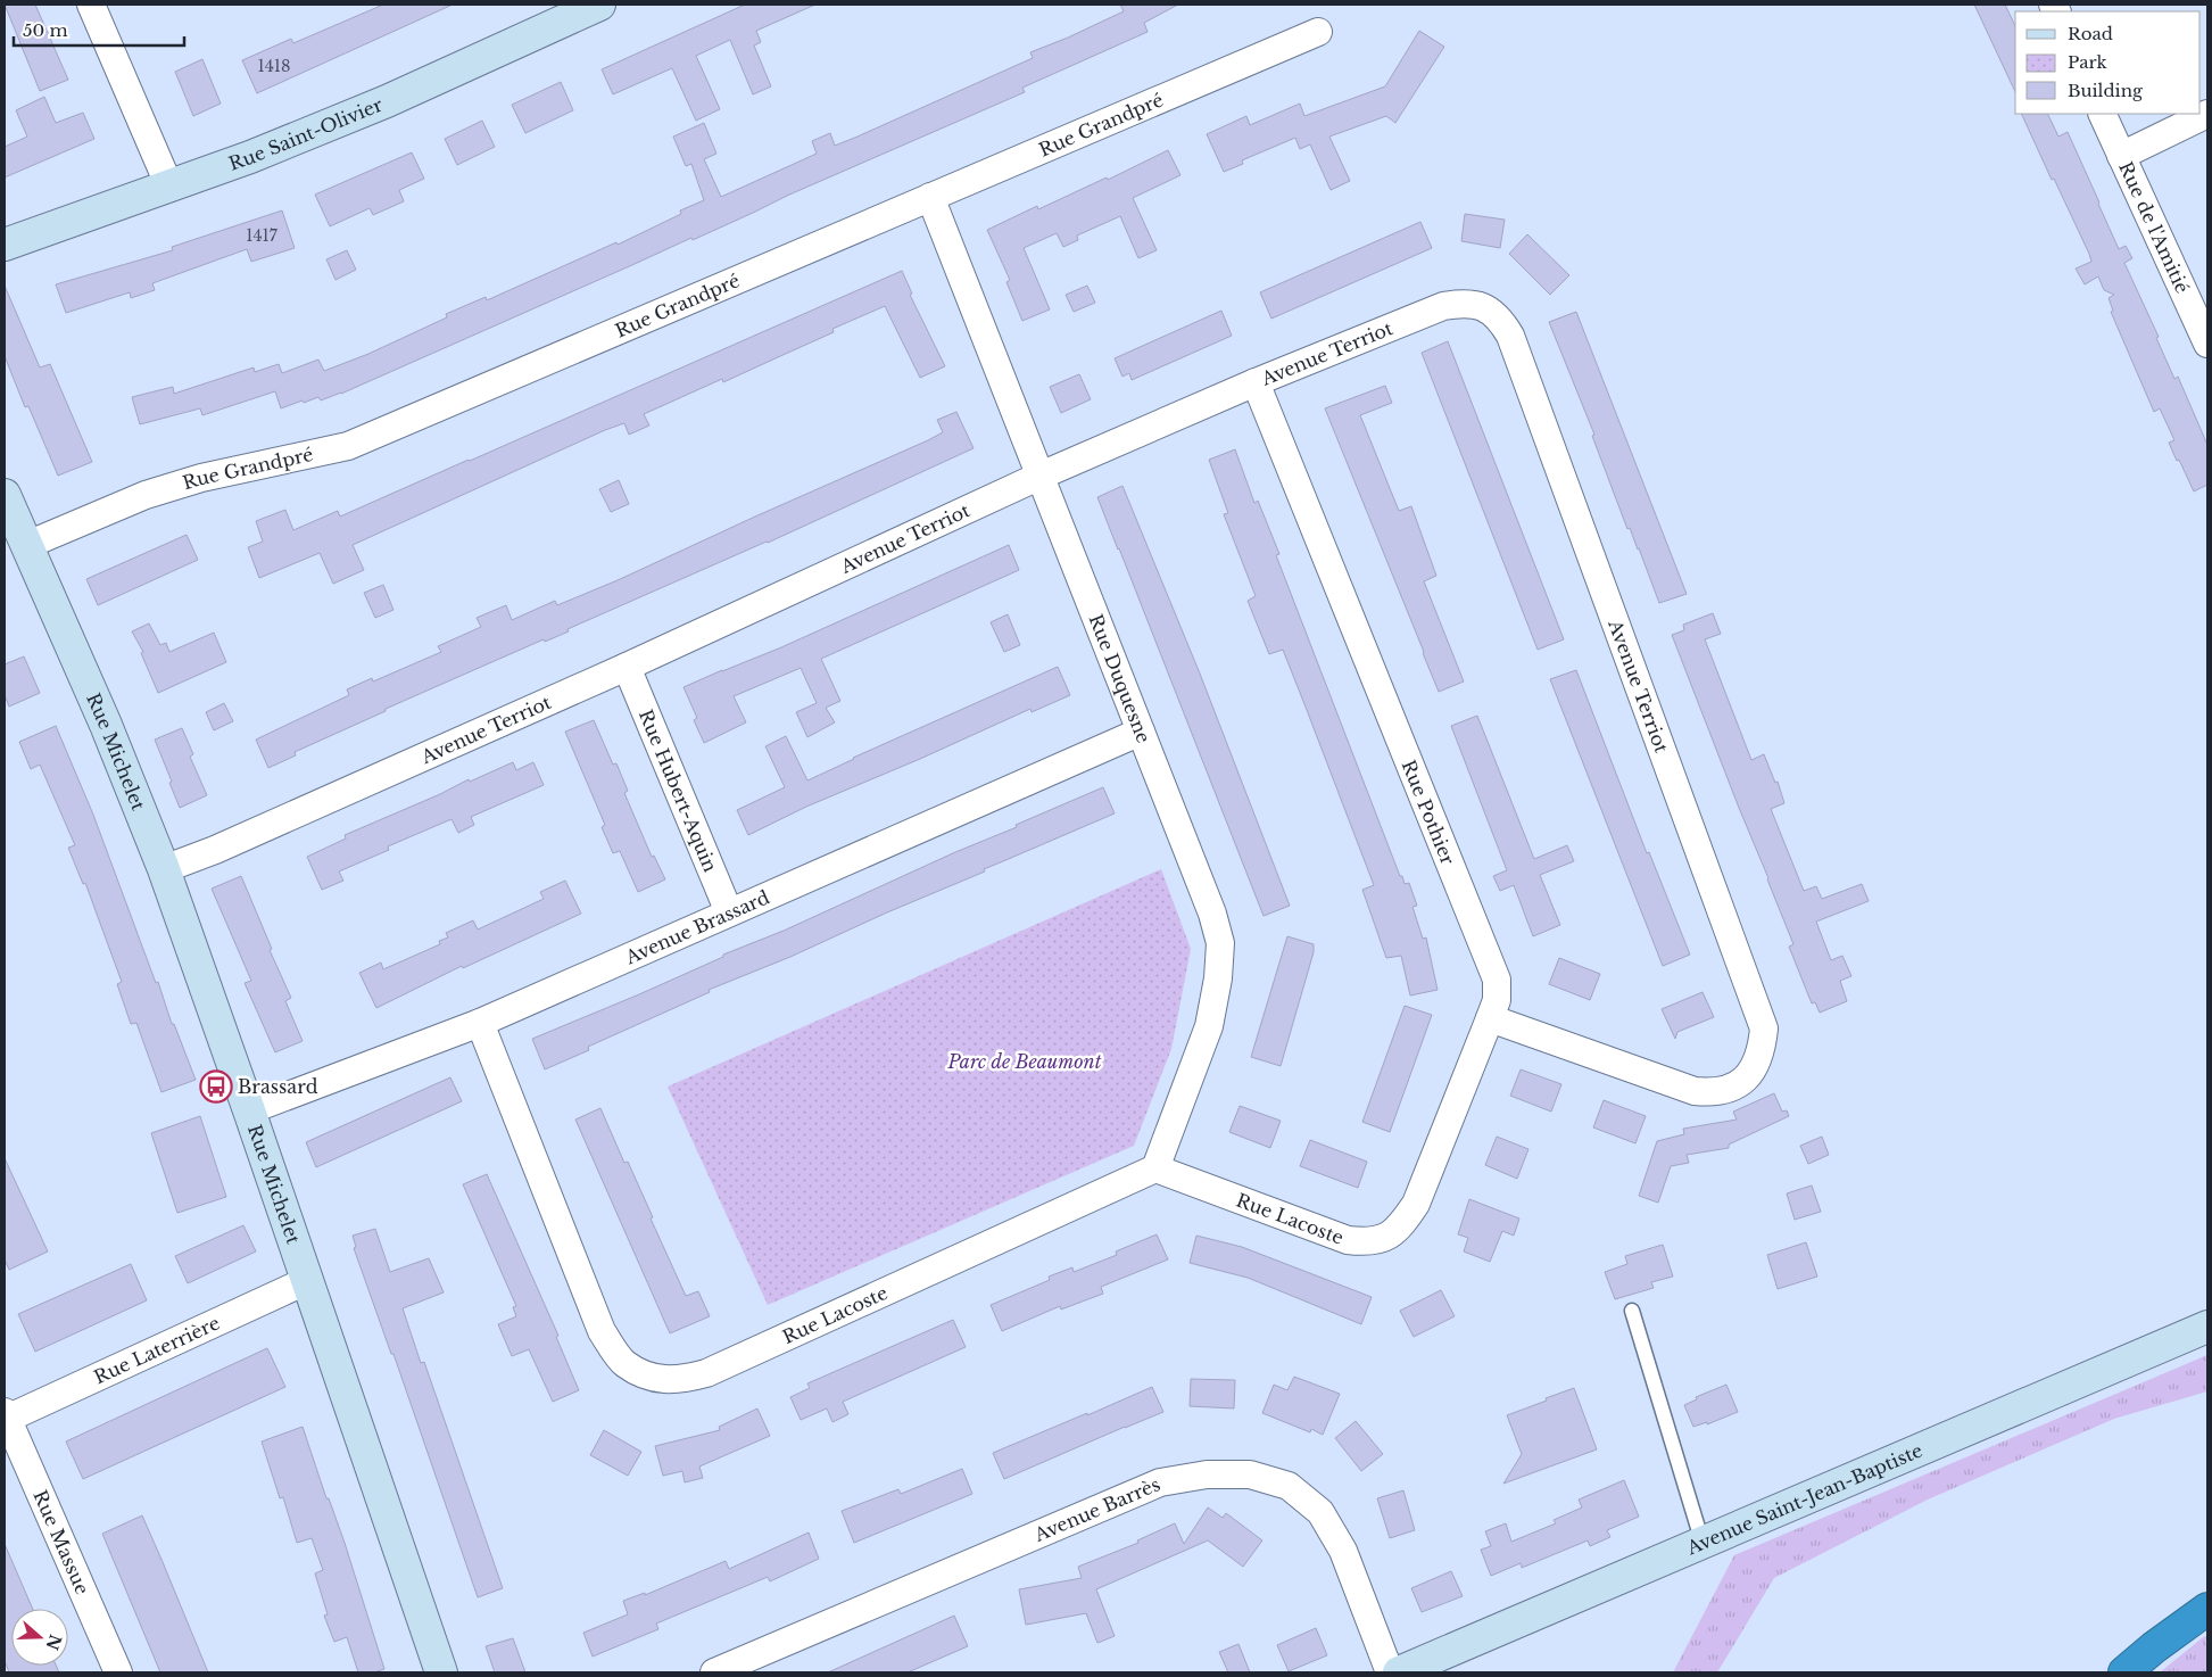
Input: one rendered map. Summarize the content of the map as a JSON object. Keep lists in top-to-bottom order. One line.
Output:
{"streets":{"street":["Rue Grandpré","Rue Saint-Olivier","Rue de l'Amitié","Avenue Terriot","Rue Duquesne","Rue Michelet","Rue Hubert-Aquin","Rue Pothier","Avenue Brassard","Rue Lacoste","Rue Laterrière","Avenue Saint-Jean-Baptiste","Avenue Barrès","Rue Massue"]},"crossings":[["Rue Grandpré","Rue Duquesne"],["Rue Grandpré","Rue Michelet"],["Avenue Terriot","Rue Duquesne"],["Avenue Terriot","Rue Michelet"],["Avenue Terriot","Rue Hubert-Aquin"],["Avenue Terriot","Rue Pothier"],["Rue Duquesne","Avenue Brassard"],["Rue Duquesne","Rue Lacoste"],["Rue Michelet","Avenue Brassard"],["Rue Michelet","Rue Laterrière"],["Rue Hubert-Aquin","Avenue Brassard"],["Rue Pothier","Rue Lacoste"],["Avenue Brassard","Rue Lacoste"],["Rue Laterrière","Rue Massue"]],"parks":["Parc de Beaumont"],"places":{"bus stop":["Brassard"]},"house_numbers":["1418","1417"],"legend":["Road","Park","Building"],"scale_bar":"50 m","north":"right"}
